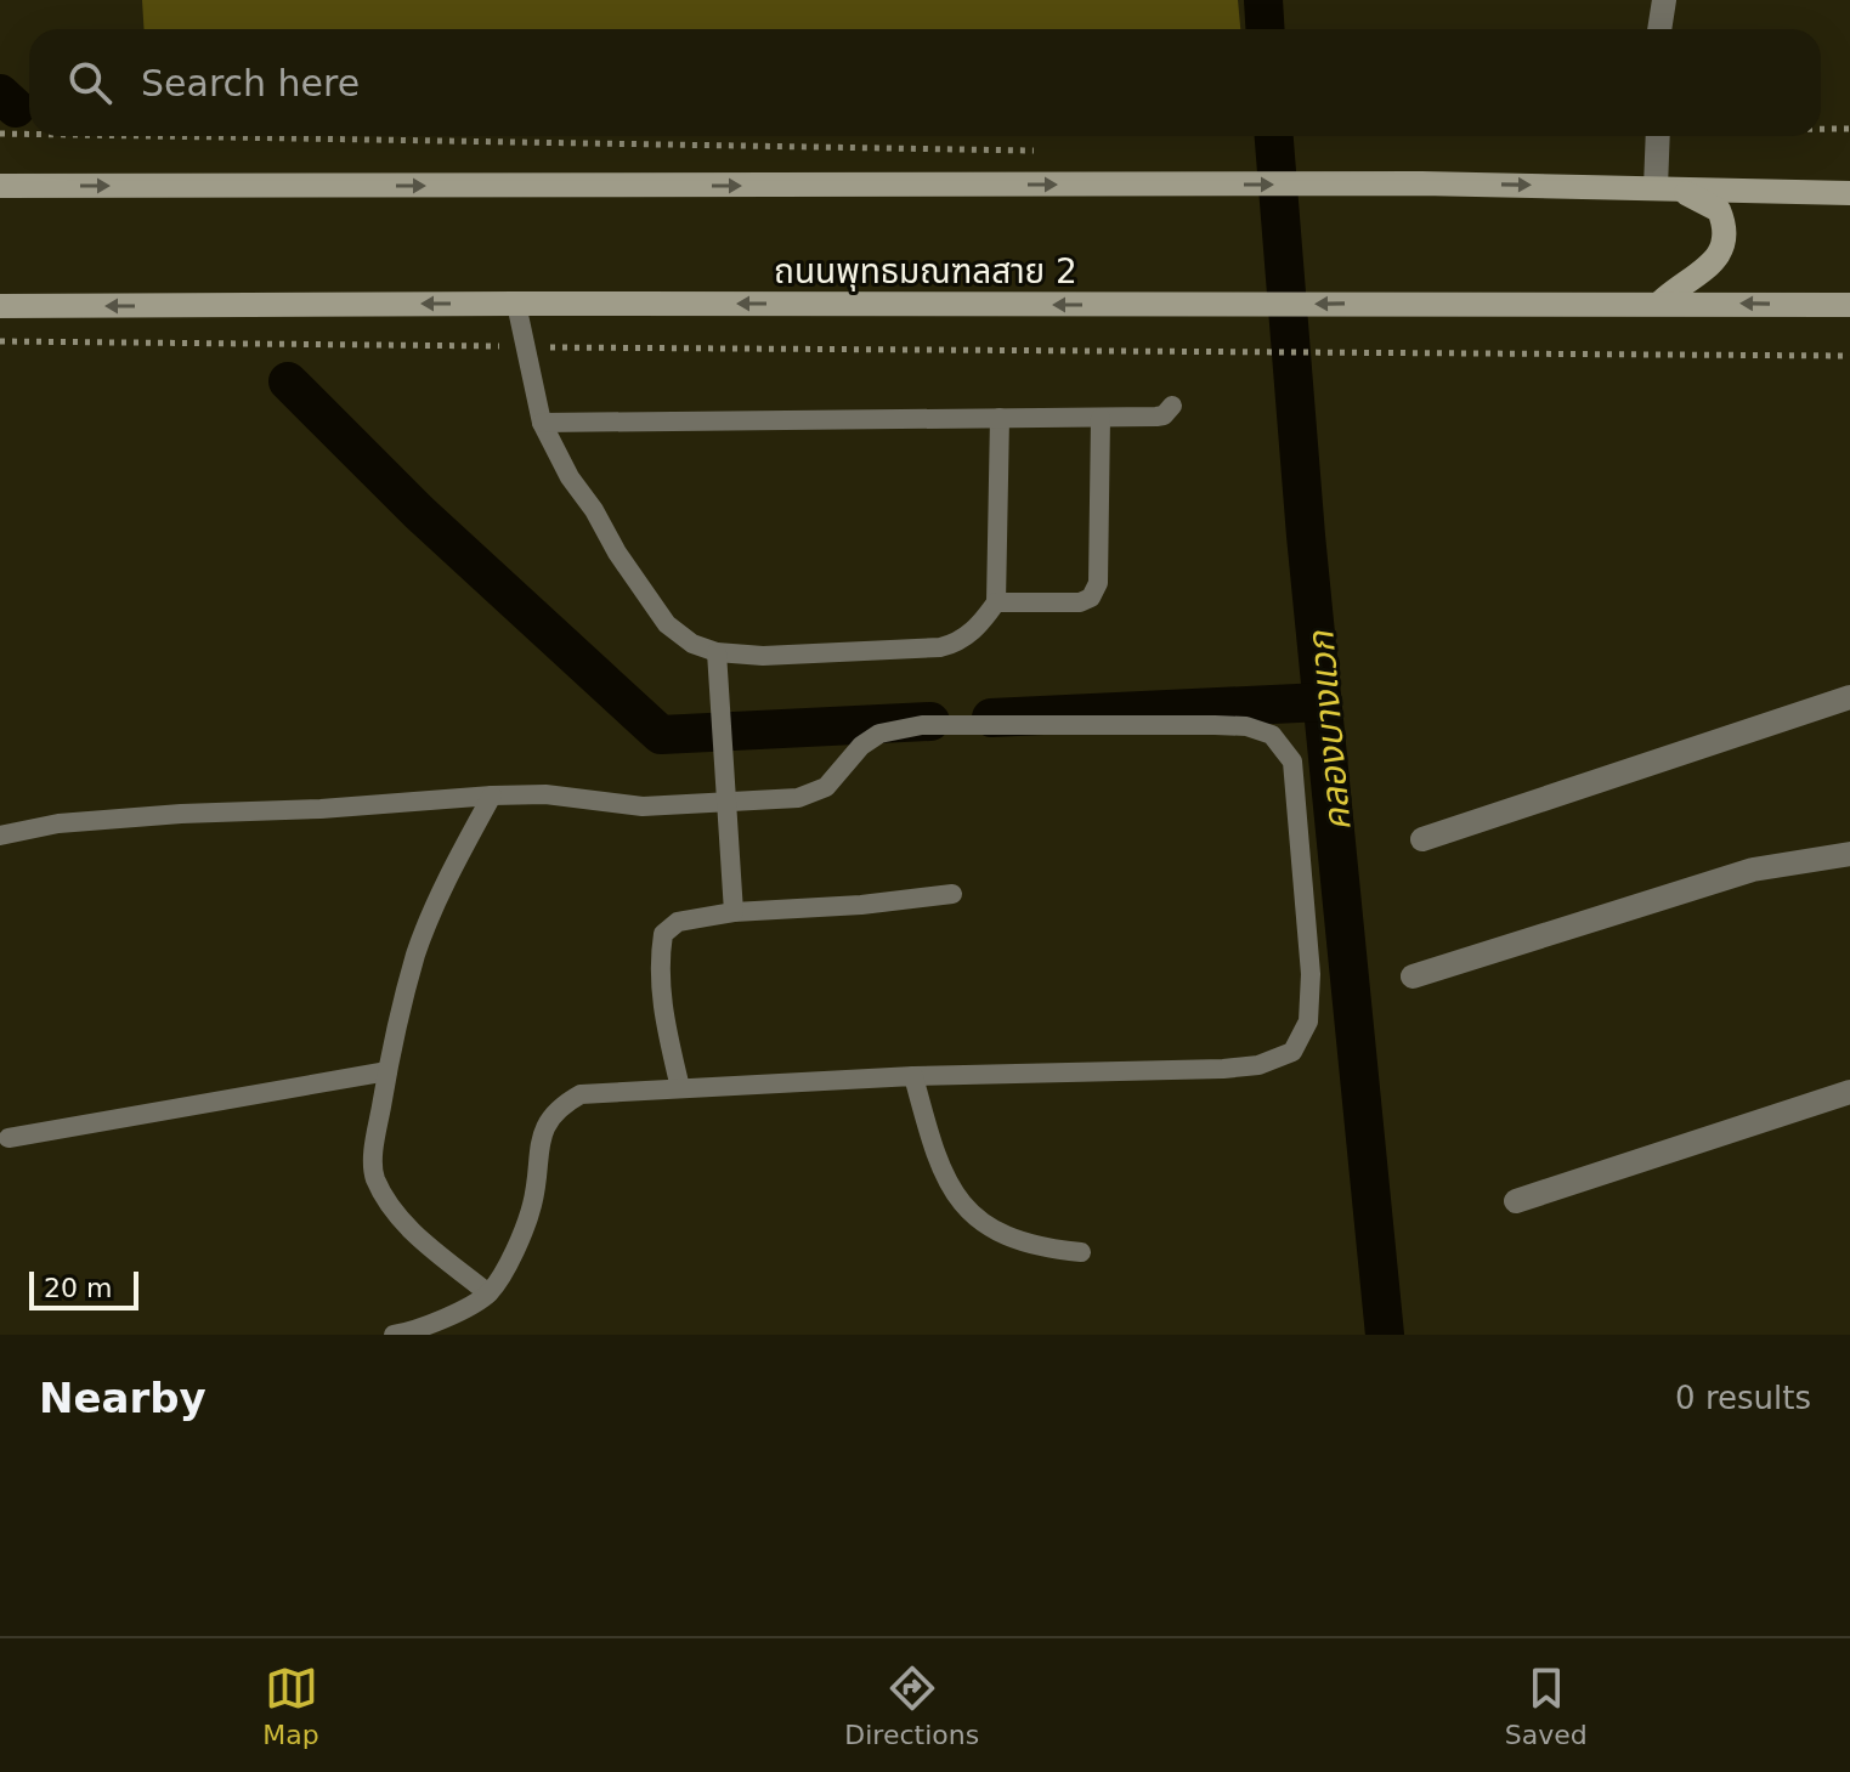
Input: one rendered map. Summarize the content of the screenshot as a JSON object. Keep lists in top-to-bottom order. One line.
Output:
{"streets":{"main road":["ถนนพุทธมณฑลสาย 2"]},"water":["คลองบางแวก"],"scale_bar":"20 m","page":{"search":"Search here","scale":"20 m","heading":["Nearby","0 results"],"nav":["Map","Directions","Saved"]}}
